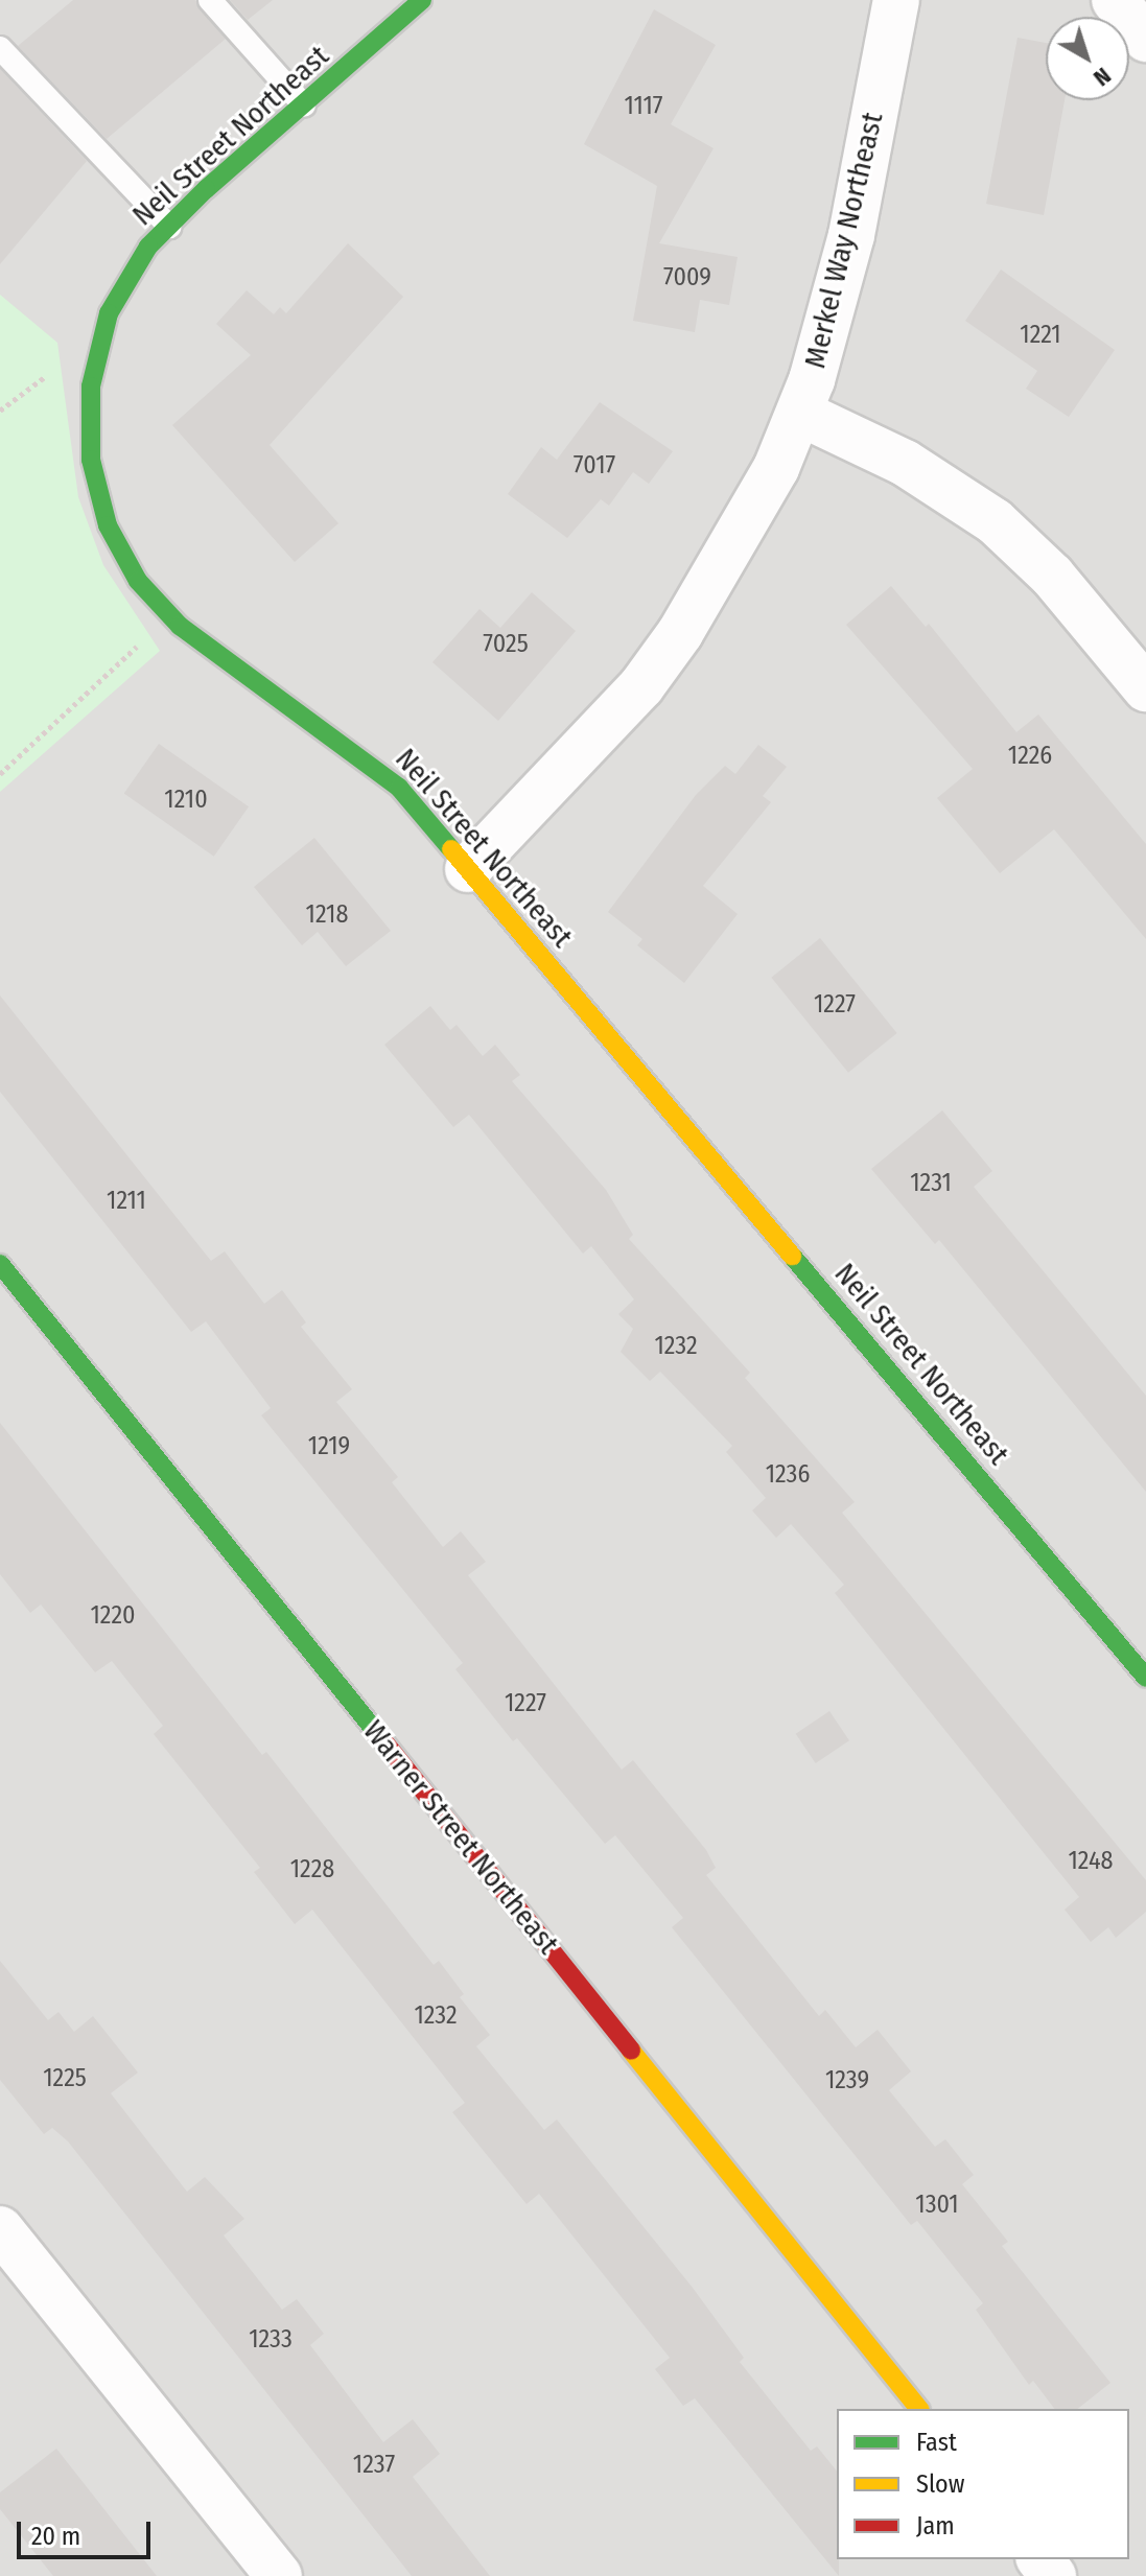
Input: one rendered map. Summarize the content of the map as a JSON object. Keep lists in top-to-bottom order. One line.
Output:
{"streets":{"street":["Neil Street Northeast","Merkel Way Northeast","Warner Street Northeast"]},"crossings":[["Neil Street Northeast","Merkel Way Northeast"]],"house_numbers":["1117","7009","1221","7017","7025","1226","1210","1218","1227","1231","1211","1232","1219","1236","1220","1227","1248","1228","1232","1225","1239","1301","1233","1237"],"legend":["Fast","Slow","Jam"],"scale_bar":"20 m","north":"bottom right"}
